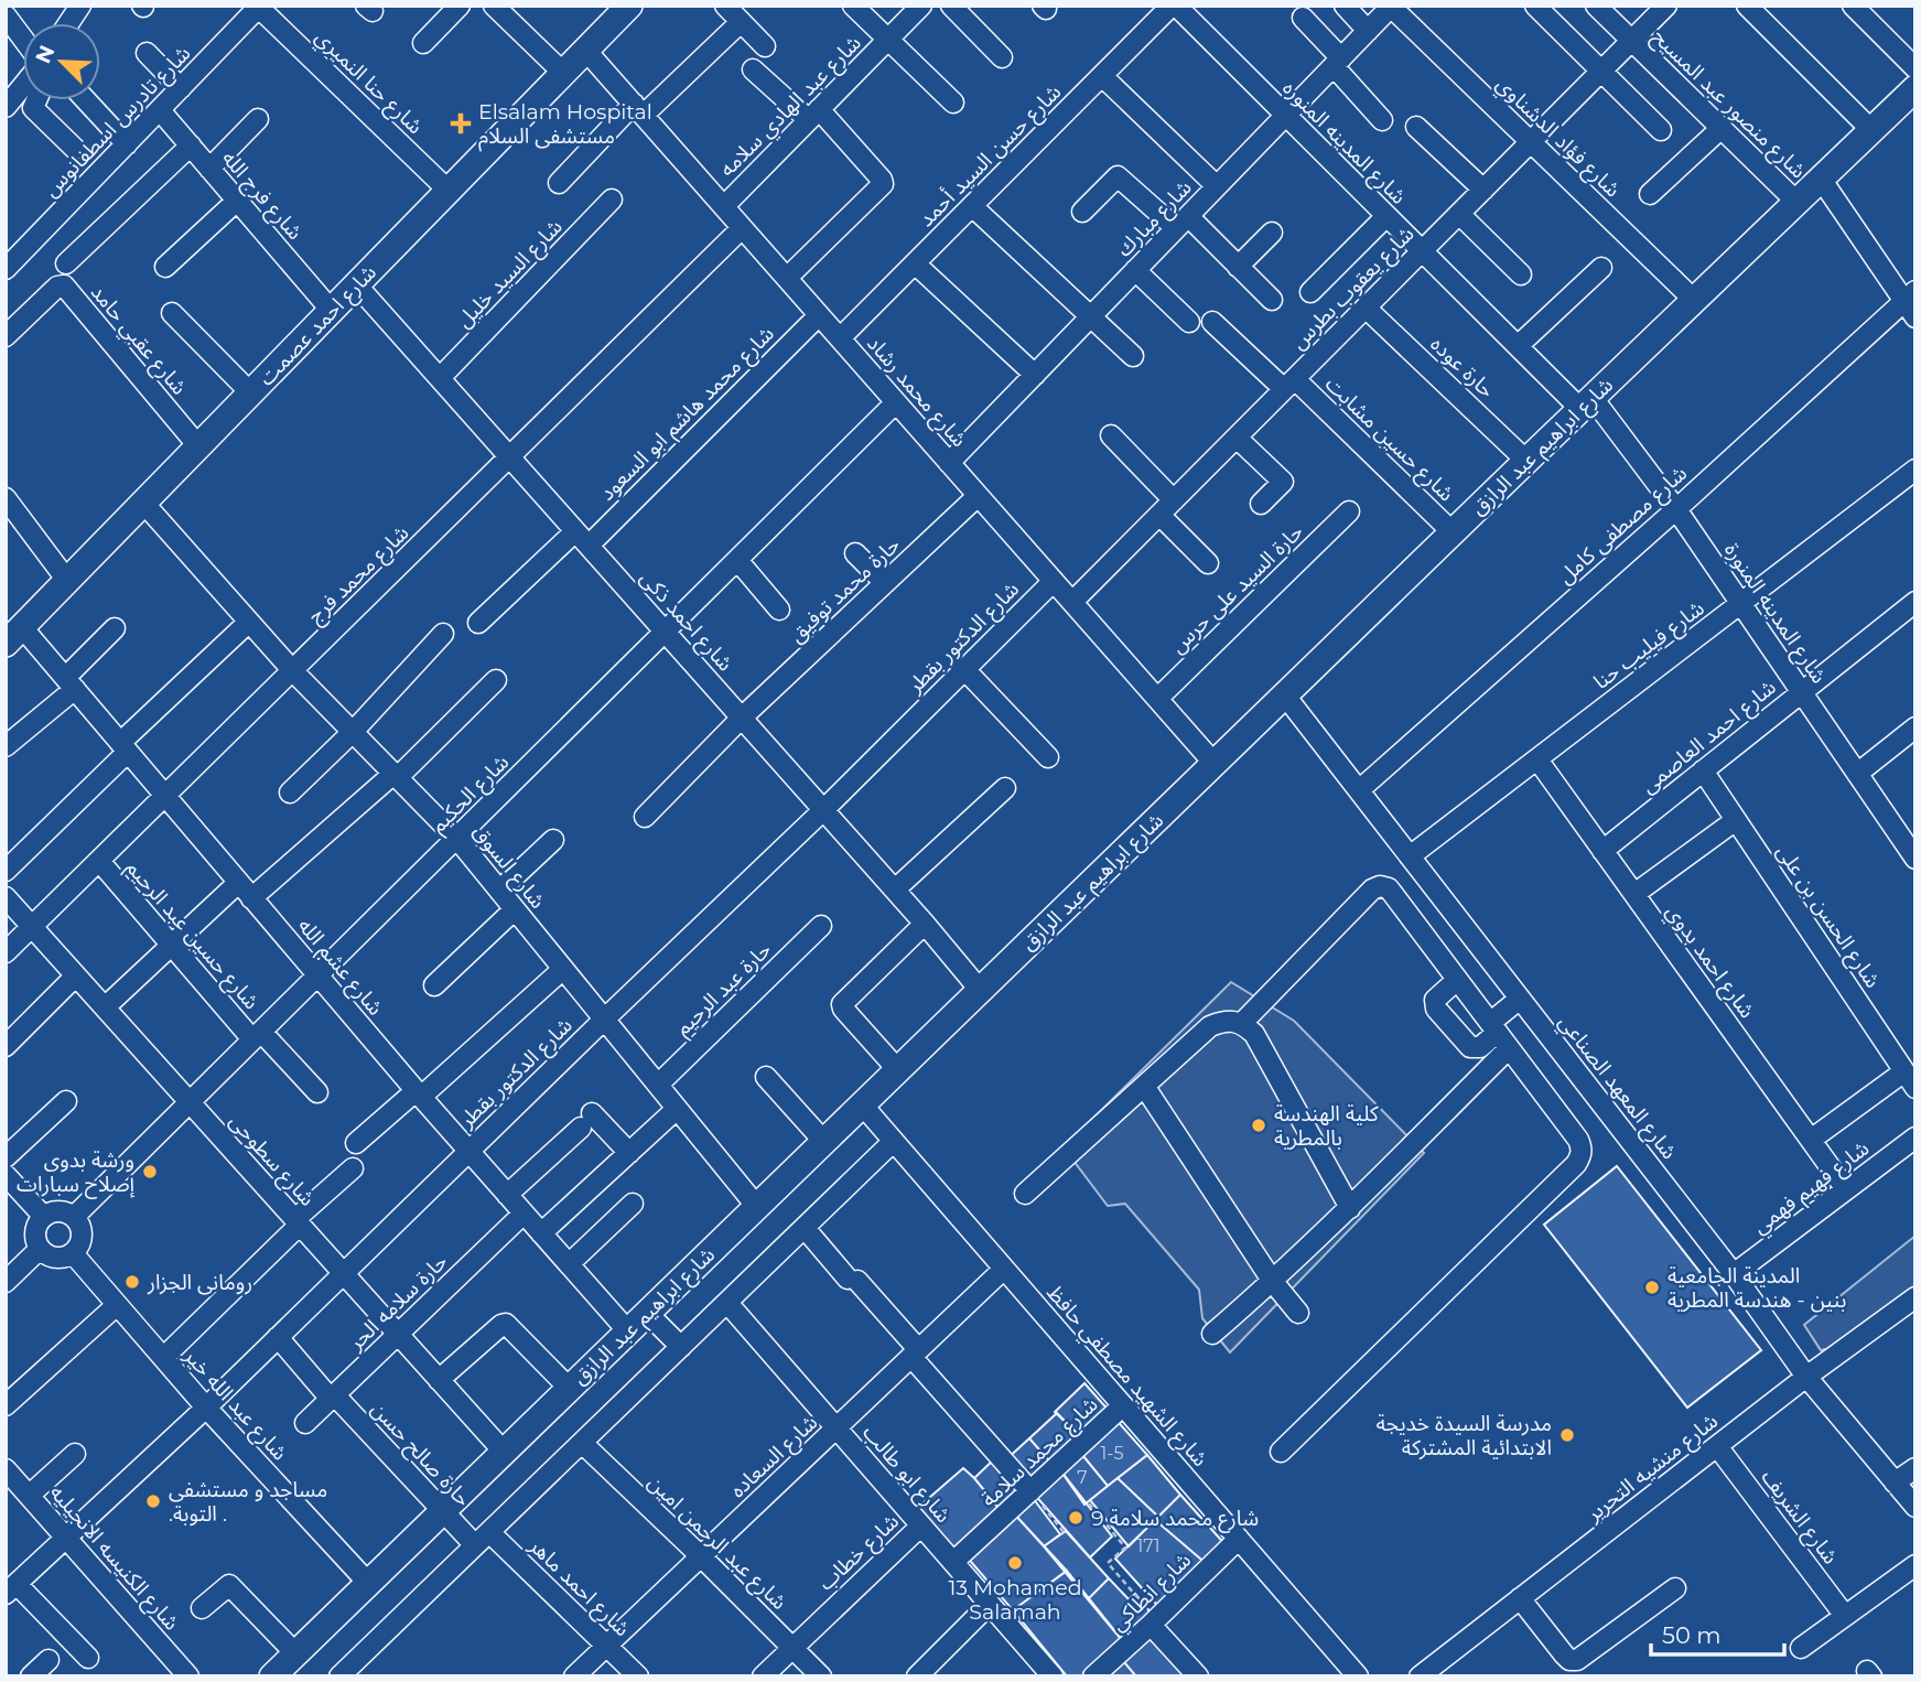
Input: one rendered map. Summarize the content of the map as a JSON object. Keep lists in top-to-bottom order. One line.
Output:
{"streets":{"main road":["شارع احمد عصمت","شارع ابراهيم عبد الرازق"],"street":["شارع حنا النميري","شارع منصور عبد المسيح","شارع عبد الهادي سلامه","شارع تادرس اسطفانوس","شارع فؤاد الدشناوي","شارع المدينه المنوره","شارع حسن السيد أحمد","شارع فرج الله","شارع مبارك","شارع السيد خليل","شارع يعقوب بطرس","شارع عقبي حامد","حارة عوده","شارع محمد رشاد","شارع محمد هاشم ابو السعود","شارع حسين مشابت","شارع مصطفى كامل","شارع محمد فرج","حارة السيد على حرس","حارة محمد توفيق","شارع المدينه المنورة","شارع احمد ذكى","شارع الدكتور بقطر","شارع فيليب حنا","شارع احمد العاصمى","شارع الحكيم","شارع السوق","شارع الحسن بن على","شارع حسين عبد الرحيم","شارع احمد بدوي","شارع عشم الله","حارة عبد الرحيم","شارع المعهد الصناعي","شارع سطوحى","شارع فهيم فهمي","حارة سلامه الحر","شارع الشهيد مصطفي حافظ","شارع عبد الله خير","شارع محمد سلامة","حارة صالح حسن","شارع السعاده","شارع منشيه التحرير","شارع ابو طالب","شارع الشريف","شارع عبد الرحمن امين","شارع خطاب","شارع الكنيسه الانجيليه","شارع احمد ماهر","شارع انطاكي"]},"crossings":[["شارع حنا النميري","شارع تادرس اسطفانوس"],["شارع حنا النميري","شارع احمد عصمت"],["شارع منصور عبد المسيح","شارع يعقوب بطرس"],["شارع منصور عبد المسيح","شارع ابراهيم عبد الرازق"],["شارع عبد الهادي سلامه","شارع محمد رشاد"],["شارع تادرس اسطفانوس","شارع فرج الله"],["شارع فؤاد الدشناوي","شارع مبارك"],["شارع فؤاد الدشناوي","شارع يعقوب بطرس"],["شارع فؤاد الدشناوي","شارع ابراهيم عبد الرازق"],["شارع المدينه المنوره","شارع حسن السيد أحمد"],["شارع المدينه المنوره","شارع مبارك"],["شارع المدينه المنوره","شارع يعقوب بطرس"],["شارع المدينه المنوره","شارع ابراهيم عبد الرازق"],["شارع المدينه المنوره","شارع المدينه المنورة"],["شارع حسن السيد أحمد","شارع محمد رشاد"],["شارع فرج الله","شارع احمد عصمت"],["شارع مبارك","شارع محمد رشاد"],["شارع السيد خليل","شارع احمد ذكى"],["شارع يعقوب بطرس","حارة عوده"],["شارع يعقوب بطرس","شارع محمد رشاد"],["شارع يعقوب بطرس","شارع حسين مشابت"],["شارع احمد عصمت","شارع عقبي حامد"],["شارع احمد عصمت","شارع محمد رشاد"],["شارع احمد عصمت","شارع احمد ذكى"],["شارع احمد عصمت","شارع السوق"],["شارع احمد عصمت","شارع عشم الله"],["حارة عوده","شارع ابراهيم عبد الرازق"],["شارع محمد رشاد","شارع محمد هاشم ابو السعود"],["شارع محمد رشاد","شارع ابراهيم عبد الرازق"],["شارع محمد رشاد","شارع محمد فرج"],["شارع محمد رشاد","حارة السيد على حرس"],["شارع محمد رشاد","حارة محمد توفيق"],["شارع محمد رشاد","شارع الدكتور بقطر"],["شارع محمد رشاد","شارع الحكيم"],["شارع محمد هاشم ابو السعود","شارع احمد ذكى"],["شارع حسين مشابت","شارع ابراهيم عبد الرازق"],["شارع ابراهيم عبد الرازق","شارع المدينه المنورة"],["شارع ابراهيم عبد الرازق","شارع احمد ذكى"],["شارع ابراهيم عبد الرازق","شارع السوق"],["شارع ابراهيم عبد الرازق","شارع عشم الله"],["شارع ابراهيم عبد الرازق","شارع المعهد الصناعي"],["شارع ابراهيم عبد الرازق","شارع سطوحى"],["شارع ابراهيم عبد الرازق","شارع الشهيد مصطفي حافظ"],["شارع ابراهيم عبد الرازق","شارع عبد الله خير"],["شارع ابراهيم عبد الرازق","حارة صالح حسن"],["شارع مصطفى كامل","شارع المدينه المنورة"],["شارع مصطفى كامل","شارع المعهد الصناعي"],["شارع محمد فرج","شارع احمد ذكى"],["شارع محمد فرج","شارع السوق"],["شارع محمد فرج","شارع حسين عبد الرحيم"],["شارع محمد فرج","شارع عشم الله"],["شارع محمد فرج","شارع سطوحى"],["حارة محمد توفيق","شارع احمد ذكى"],["شارع المدينه المنورة","شارع فيليب حنا"],["شارع المدينه المنورة","شارع احمد العاصمى"],["شارع احمد ذكى","شارع الدكتور بقطر"],["شارع احمد ذكى","شارع الحكيم"],["شارع الدكتور بقطر","شارع السوق"],["شارع الدكتور بقطر","شارع عشم الله"],["شارع الدكتور بقطر","شارع سطوحى"],["شارع الدكتور بقطر","شارع عبد الله خير"],["شارع الدكتور بقطر","حارة صالح حسن"],["شارع الدكتور بقطر","شارع الكنيسه الانجيليه"],["شارع فيليب حنا","شارع احمد بدوي"],["شارع فيليب حنا","شارع المعهد الصناعي"],["شارع احمد العاصمى","شارع الحسن بن على"],["شارع احمد العاصمى","شارع احمد بدوي"],["شارع الحكيم","شارع السوق"],["شارع الحكيم","شارع حسين عبد الرحيم"],["شارع الحكيم","شارع عشم الله"],["شارع الحكيم","شارع سطوحى"],["شارع الحكيم","شارع عبد الله خير"],["شارع السوق","حارة عبد الرحيم"],["شارع احمد بدوي","شارع فهيم فهمي"],["شارع عشم الله","حارة سلامه الحر"],["شارع المعهد الصناعي","شارع فهيم فهمي"],["شارع المعهد الصناعي","شارع منشيه التحرير"],["شارع سطوحى","حارة سلامه الحر"],["حارة سلامه الحر","حارة صالح حسن"],["شارع الشهيد مصطفي حافظ","شارع محمد سلامة"],["شارع الشهيد مصطفي حافظ","شارع السعاده"],["شارع الشهيد مصطفي حافظ","شارع انطاكي"],["شارع محمد سلامة","شارع ابو طالب"],["حارة صالح حسن","شارع احمد ماهر"],["شارع السعاده","شارع ابو طالب"],["شارع السعاده","شارع عبد الرحمن امين"],["شارع السعاده","شارع احمد ماهر"],["شارع منشيه التحرير","شارع الشريف"],["شارع ابو طالب","شارع خطاب"],["شارع عبد الرحمن امين","شارع خطاب"]],"places":{"health":["Elsalam Hospital مستشفى السلام"],"other":["كلية الهندسة بالمطرية","ورشة بدوى إصلاح سبارات","رومانى الجزار","المدينة الجامعية بنين - هندسة المطرية","مدرسة السيدة خديجة الابتدائية المشتركة","مساجد و مستشفى .التوبة .","9 شارع محمد سلامة","13 Mohamed Salamah"]},"house_numbers":["1-5","7","171"],"scale_bar":"50 m","north":"top left"}
